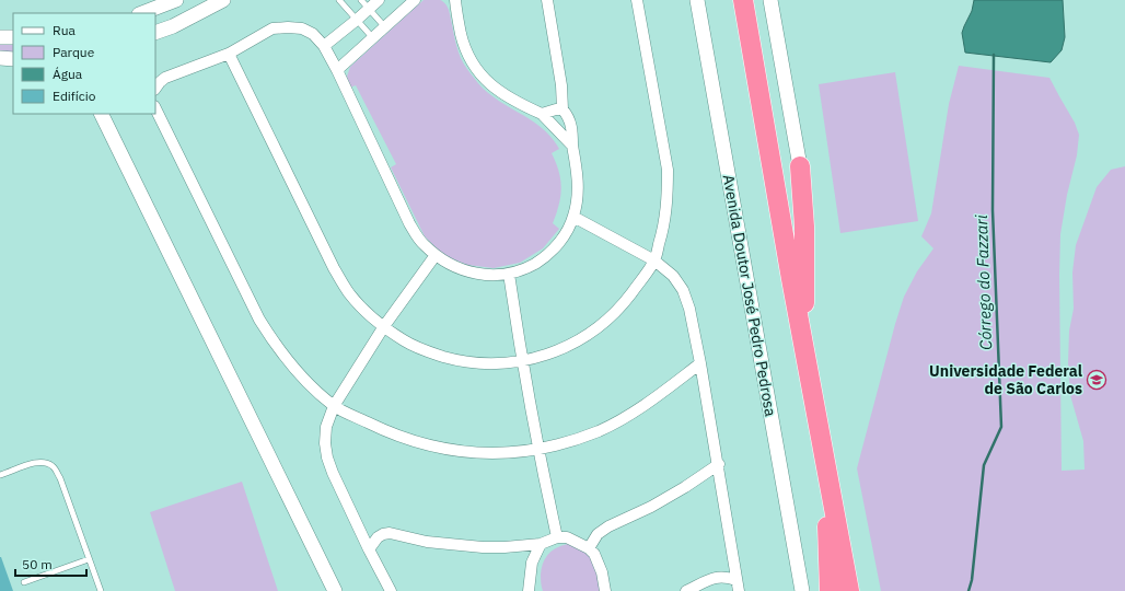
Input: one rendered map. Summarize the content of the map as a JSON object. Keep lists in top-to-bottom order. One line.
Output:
{"streets":{"street":["Avenida Doutor José Pedro Pedrosa"]},"water":["Córrego do Fazzari"],"places":{"school or university":["Universidade Federal de São Carlos"]},"legend":["Rua","Parque","Água","Edifício"],"scale_bar":"50 m"}
